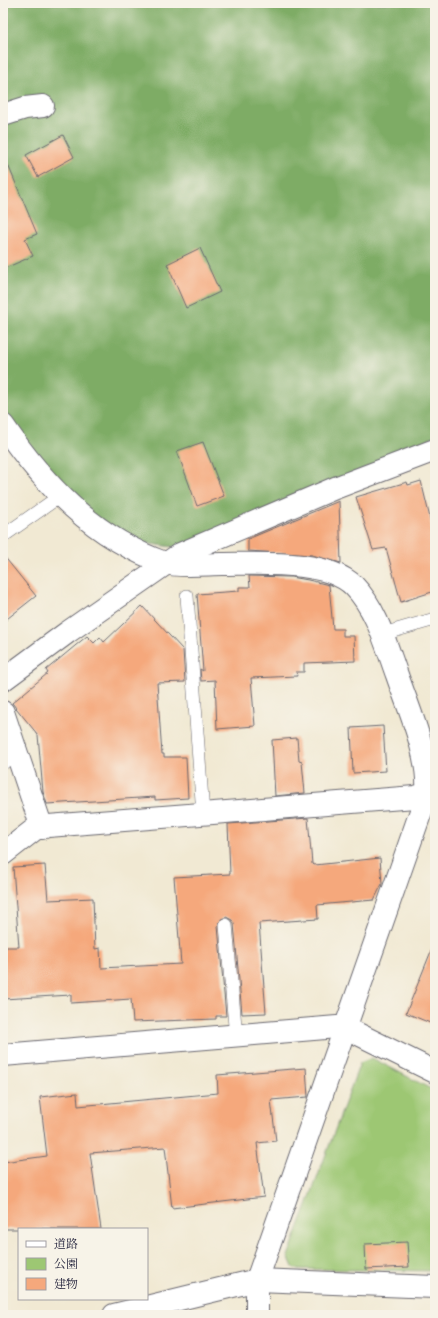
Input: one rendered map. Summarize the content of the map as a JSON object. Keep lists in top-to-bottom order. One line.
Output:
{"legend":["道路","公園","建物"]}
